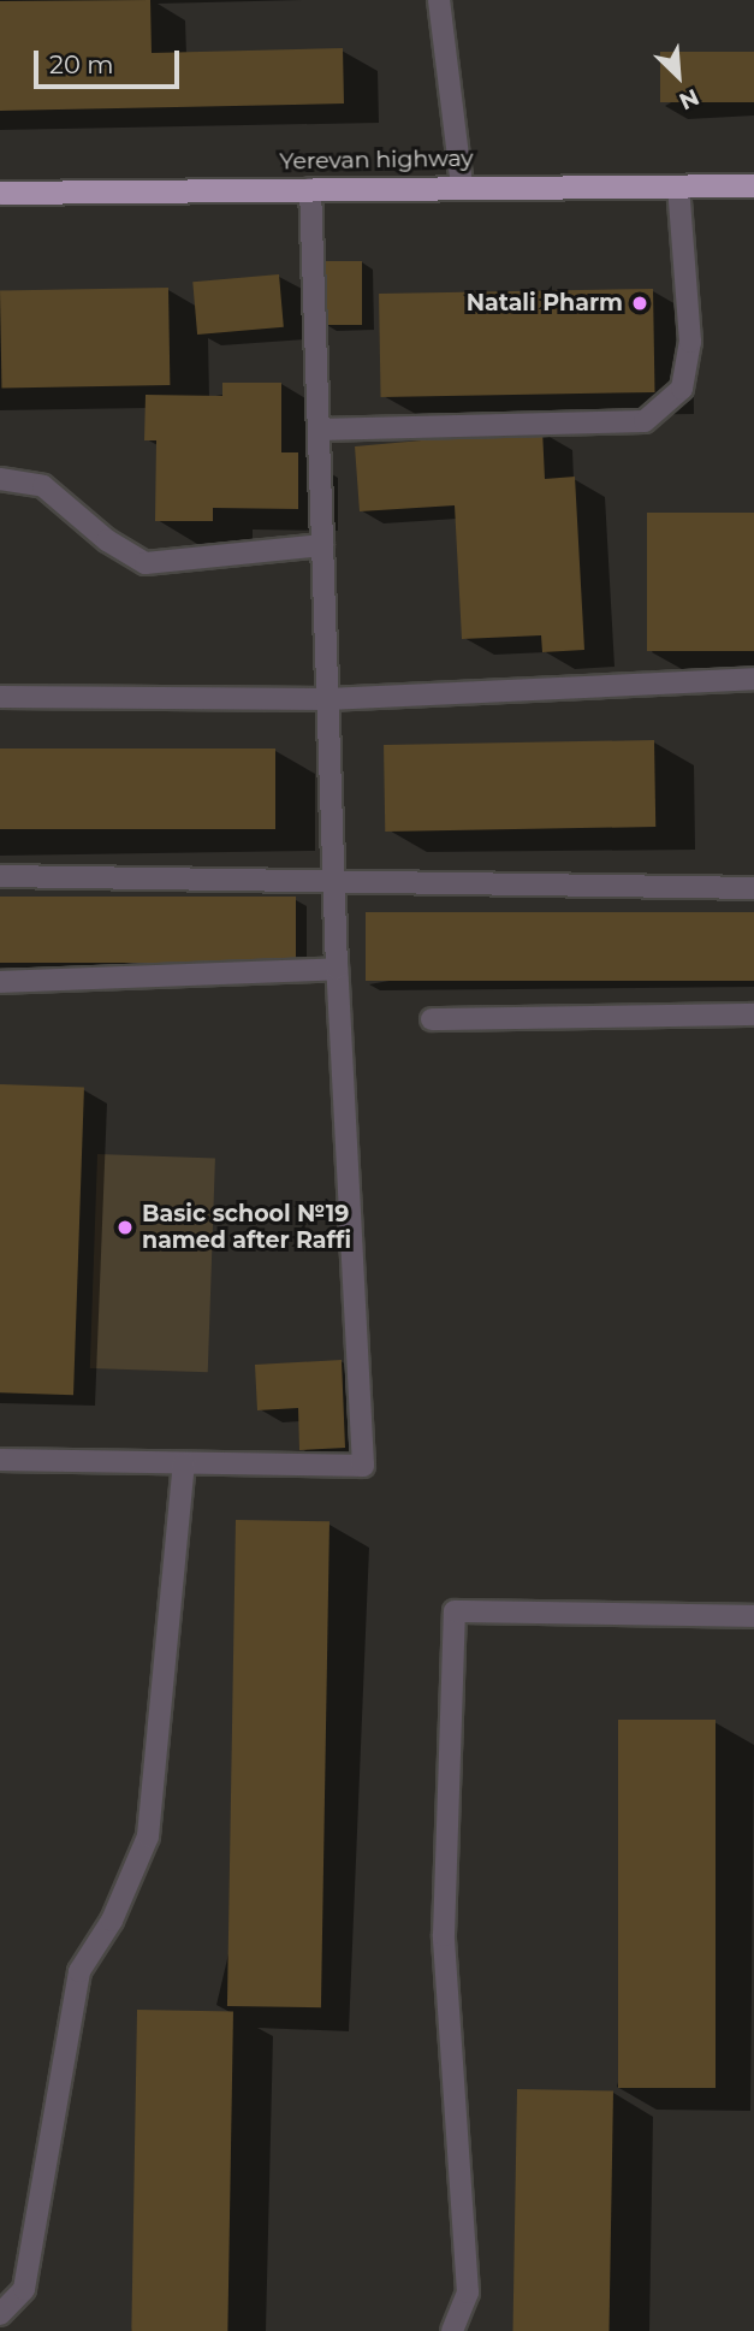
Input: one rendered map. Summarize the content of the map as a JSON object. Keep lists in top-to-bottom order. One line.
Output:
{"streets":{"highway":["Yerevan highway"]},"places":["Natali Pharm","Basic school №19 named after Raffi"],"scale_bar":"20 m","north":"bottom right"}
